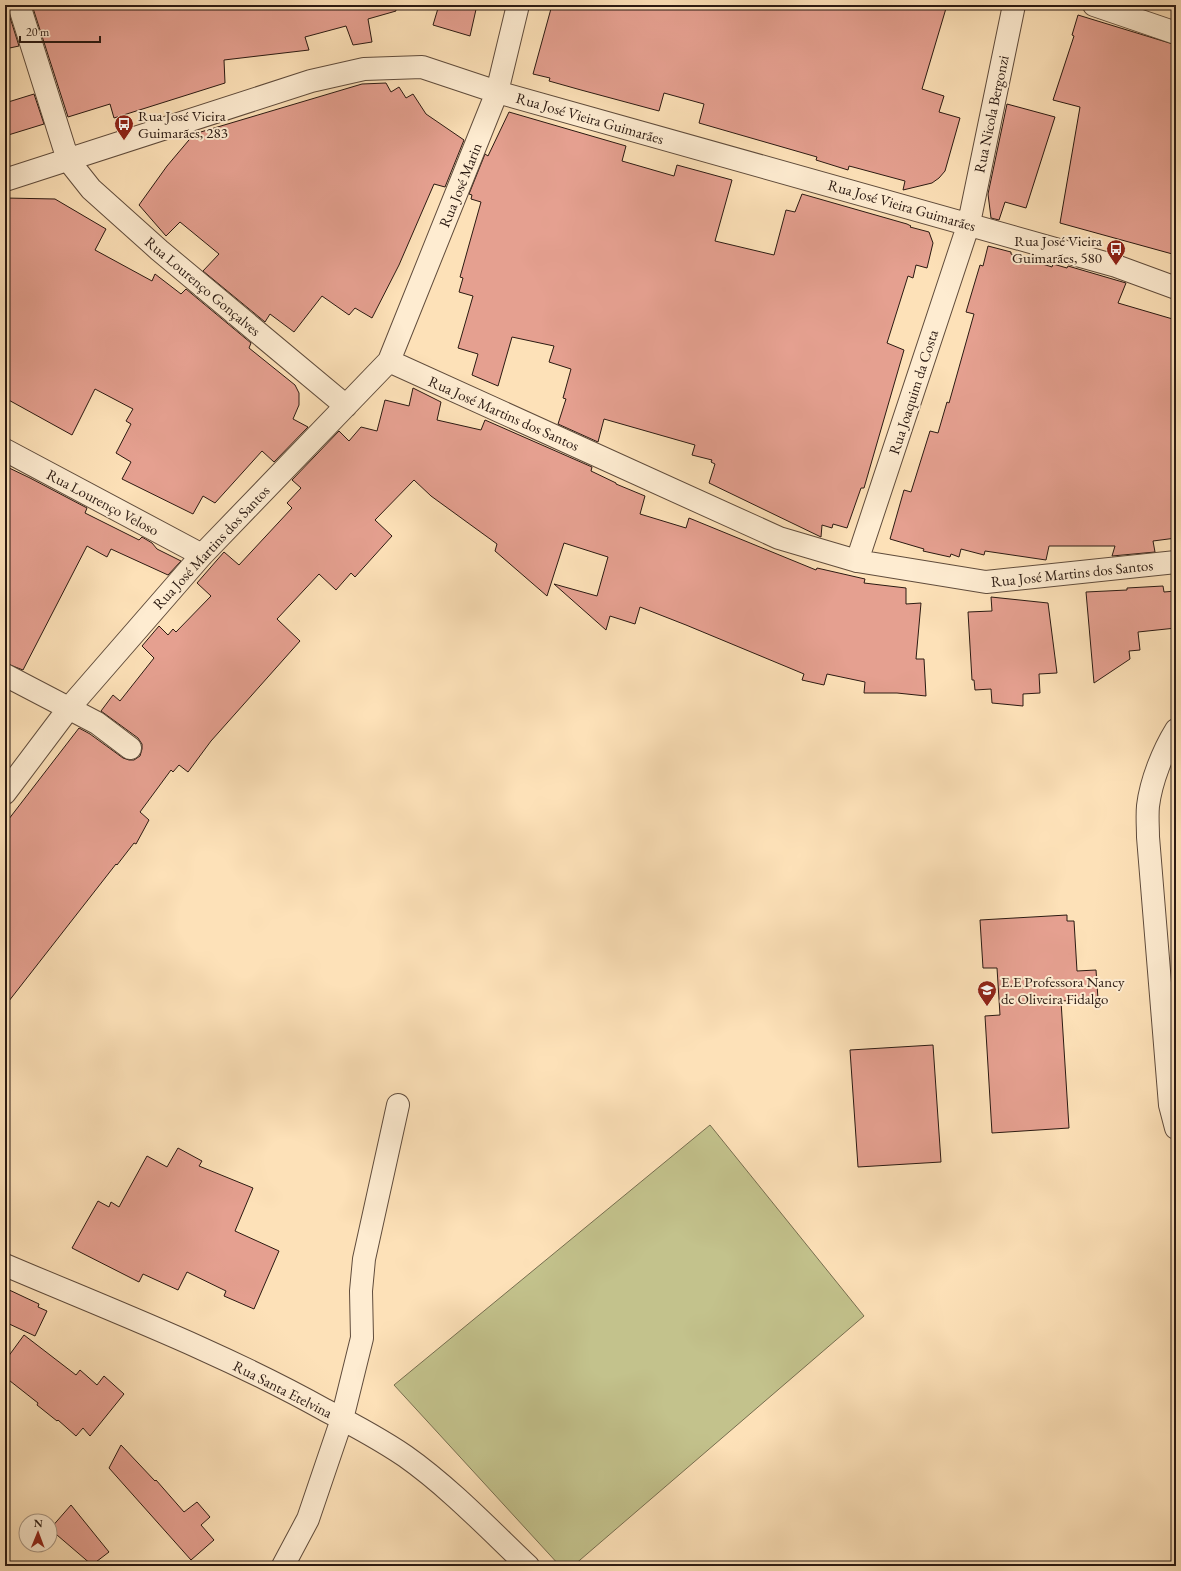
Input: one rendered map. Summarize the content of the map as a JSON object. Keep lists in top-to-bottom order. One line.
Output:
{"streets":{"street":["Rua Nicola Bergonzi","Rua José Vieira Guimarães","Rua José Marin","Rua Lourenço Gonçalves","Rua Joaquim da Costa","Rua José Martins dos Santos","Rua Lourenço Veloso","Rua Santa Etelvina"]},"crossings":[["Rua Nicola Bergonzi","Rua José Vieira Guimarães"],["Rua Nicola Bergonzi","Rua Joaquim da Costa"],["Rua José Vieira Guimarães","Rua José Marin"],["Rua José Vieira Guimarães","Rua Lourenço Gonçalves"],["Rua José Vieira Guimarães","Rua Joaquim da Costa"],["Rua José Marin","Rua José Martins dos Santos"],["Rua Lourenço Gonçalves","Rua José Martins dos Santos"],["Rua Joaquim da Costa","Rua José Martins dos Santos"],["Rua José Martins dos Santos","Rua Lourenço Veloso"]],"places":{"bus stop":["Rua José Vieira Guimarães, 283","Rua José Vieira Guimarães, 580"],"school or university":["E.E Professora Nancy de Oliveira Fidalgo"]},"scale_bar":"20 m","north":"top"}
